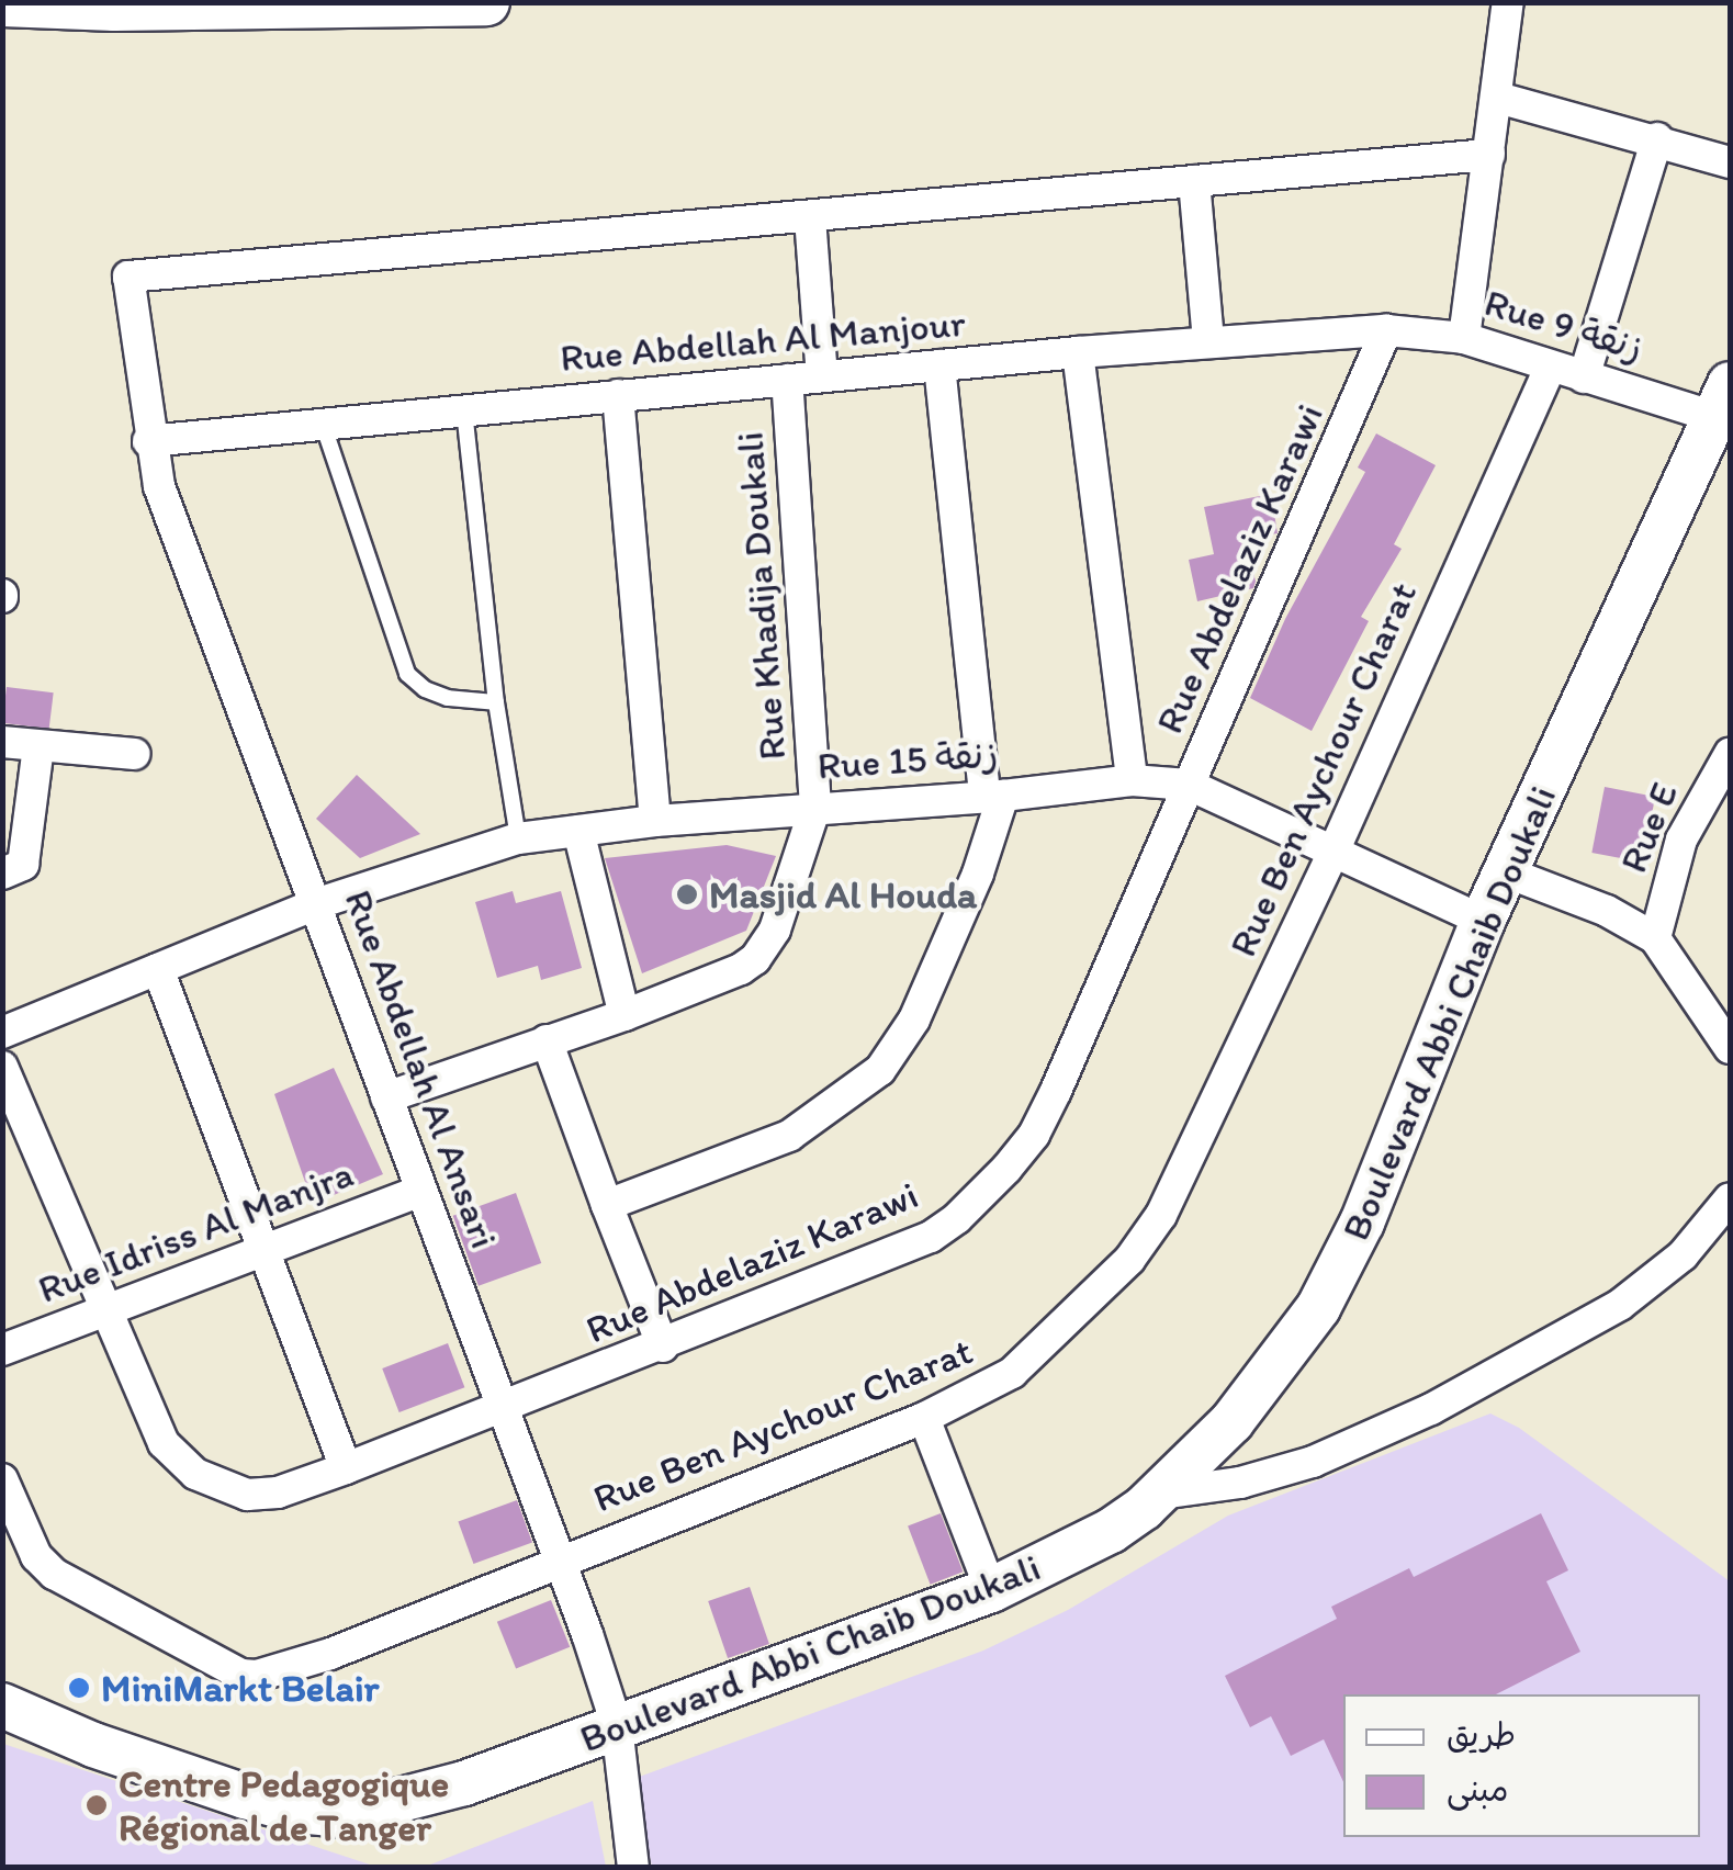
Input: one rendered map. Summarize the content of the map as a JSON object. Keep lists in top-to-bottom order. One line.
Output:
{"streets":{"street":["Rue 9 زنقة","Rue Abdellah Al Manjour","Rue Abdelaziz Karawi","Rue Khadija Doukali","Rue 15 زنقة","Rue Ben Aychour Charat","Rue E","Boulevard Abbi Chaib Doukali","Rue Abdellah Al Ansari","Rue Idriss Al Manjra"]},"crossings":[["Rue 9 زنقة","Rue Abdellah Al Manjour"],["Rue 9 زنقة","Rue Abdelaziz Karawi"],["Rue 9 زنقة","Rue Ben Aychour Charat"],["Rue 9 زنقة","Boulevard Abbi Chaib Doukali"],["Rue Abdellah Al Manjour","Rue Abdelaziz Karawi"],["Rue Abdellah Al Manjour","Rue Khadija Doukali"],["Rue Abdellah Al Manjour","Rue Abdellah Al Ansari"],["Rue Abdelaziz Karawi","Rue 15 زنقة"],["Rue Abdelaziz Karawi","Rue Abdellah Al Ansari"],["Rue Abdelaziz Karawi","Rue Idriss Al Manjra"],["Rue Khadija Doukali","Rue 15 زنقة"],["Rue 15 زنقة","Rue Ben Aychour Charat"],["Rue 15 زنقة","Boulevard Abbi Chaib Doukali"],["Rue 15 زنقة","Rue Abdellah Al Ansari"],["Rue Ben Aychour Charat","Rue Abdellah Al Ansari"],["Boulevard Abbi Chaib Doukali","Rue Abdellah Al Ansari"],["Rue Abdellah Al Ansari","Rue Idriss Al Manjra"]],"places":["Masjid Al Houda","MiniMarkt Belair","Centre Pedagogique Régional de Tanger"],"legend":["طريق","مبنى"]}
